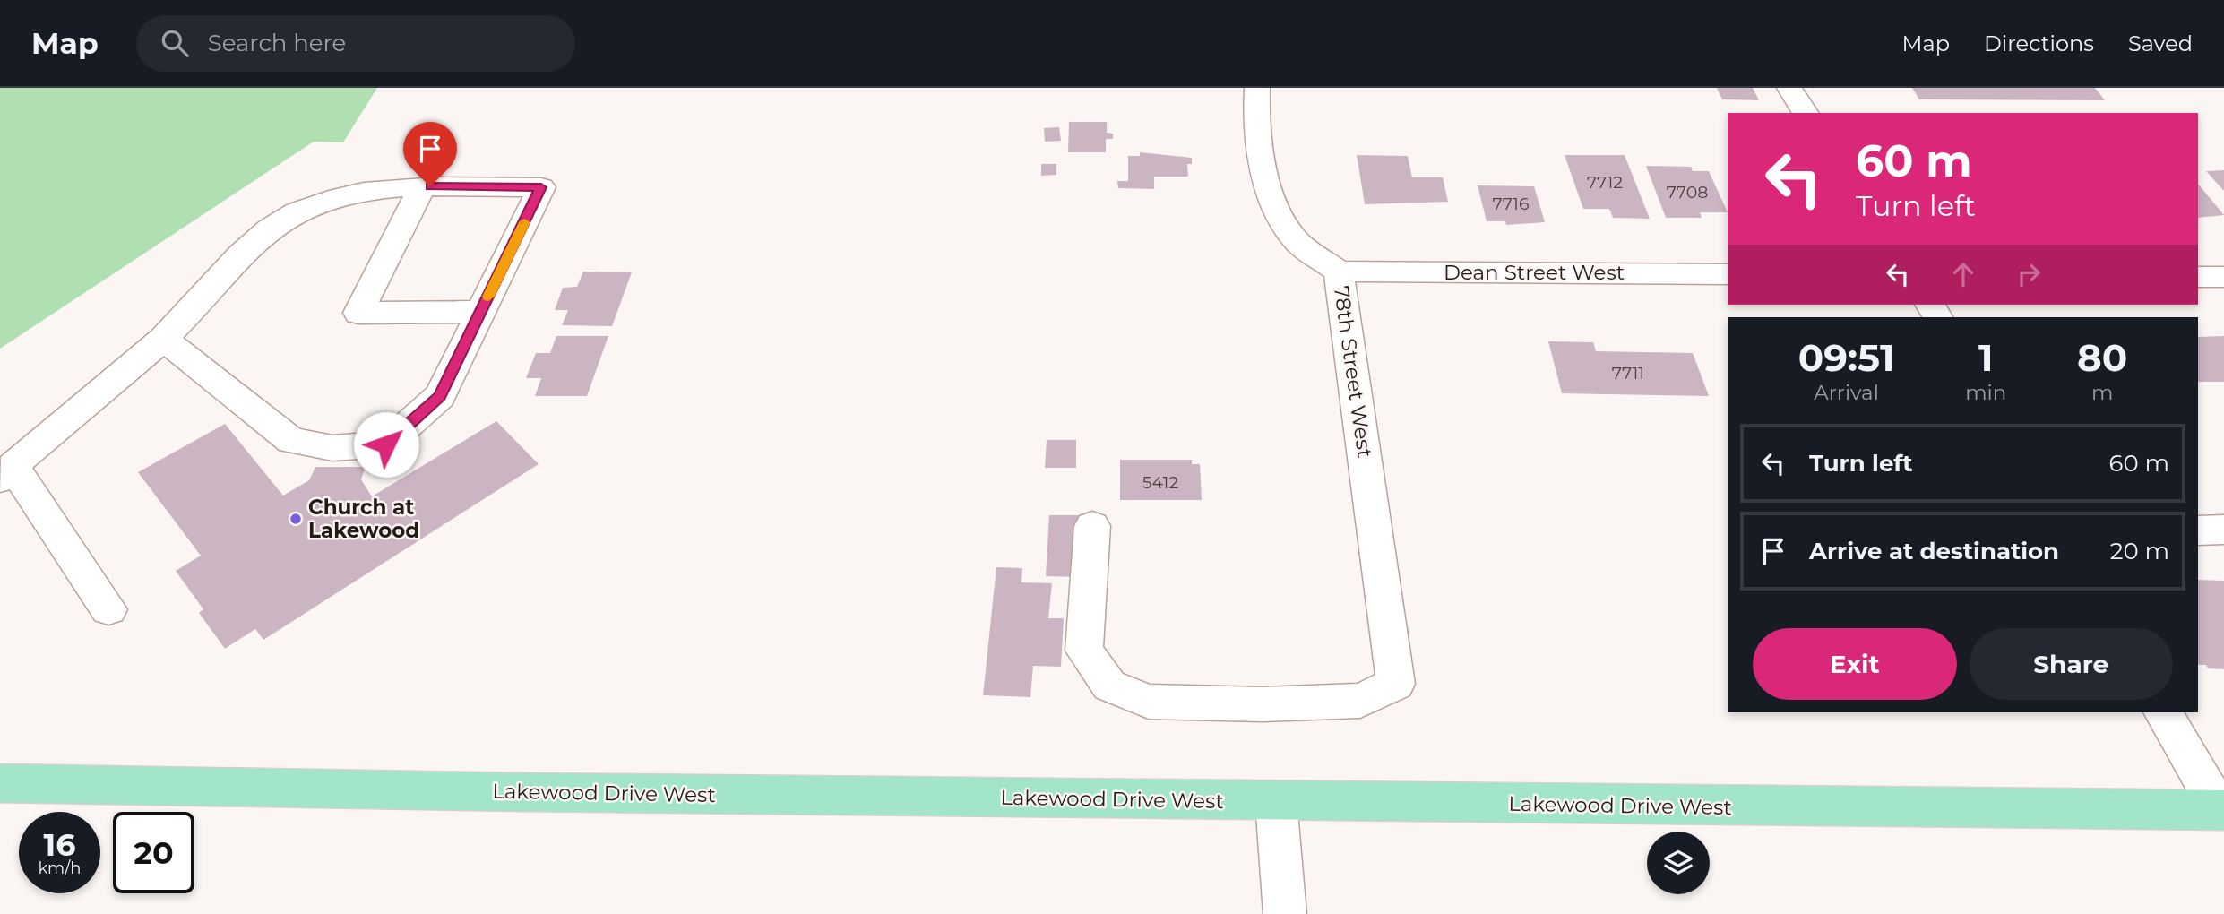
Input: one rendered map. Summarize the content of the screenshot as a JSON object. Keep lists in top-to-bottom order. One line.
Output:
{"streets":{"main road":["Lakewood Drive West"],"street":["Dean Street West","78th Street West"]},"crossings":[["Dean Street West","78th Street West"]],"places":["Church at Lakewood"],"house_numbers":["7712","7708","7716","7711","5412"],"page":{"header":"Map","search":"Search here","nav":["Map","Directions","Saved"],"turn":["60 m","Turn left"],"eta":["09:51","Arrival","1","min","80","m"],"list":[{"name":"Turn left","value":"60 m"},{"name":"Arrive at destination","value":"20 m"}],"buttons":["Exit","Share"],"speed":"16 km/h","limit":"20"}}
